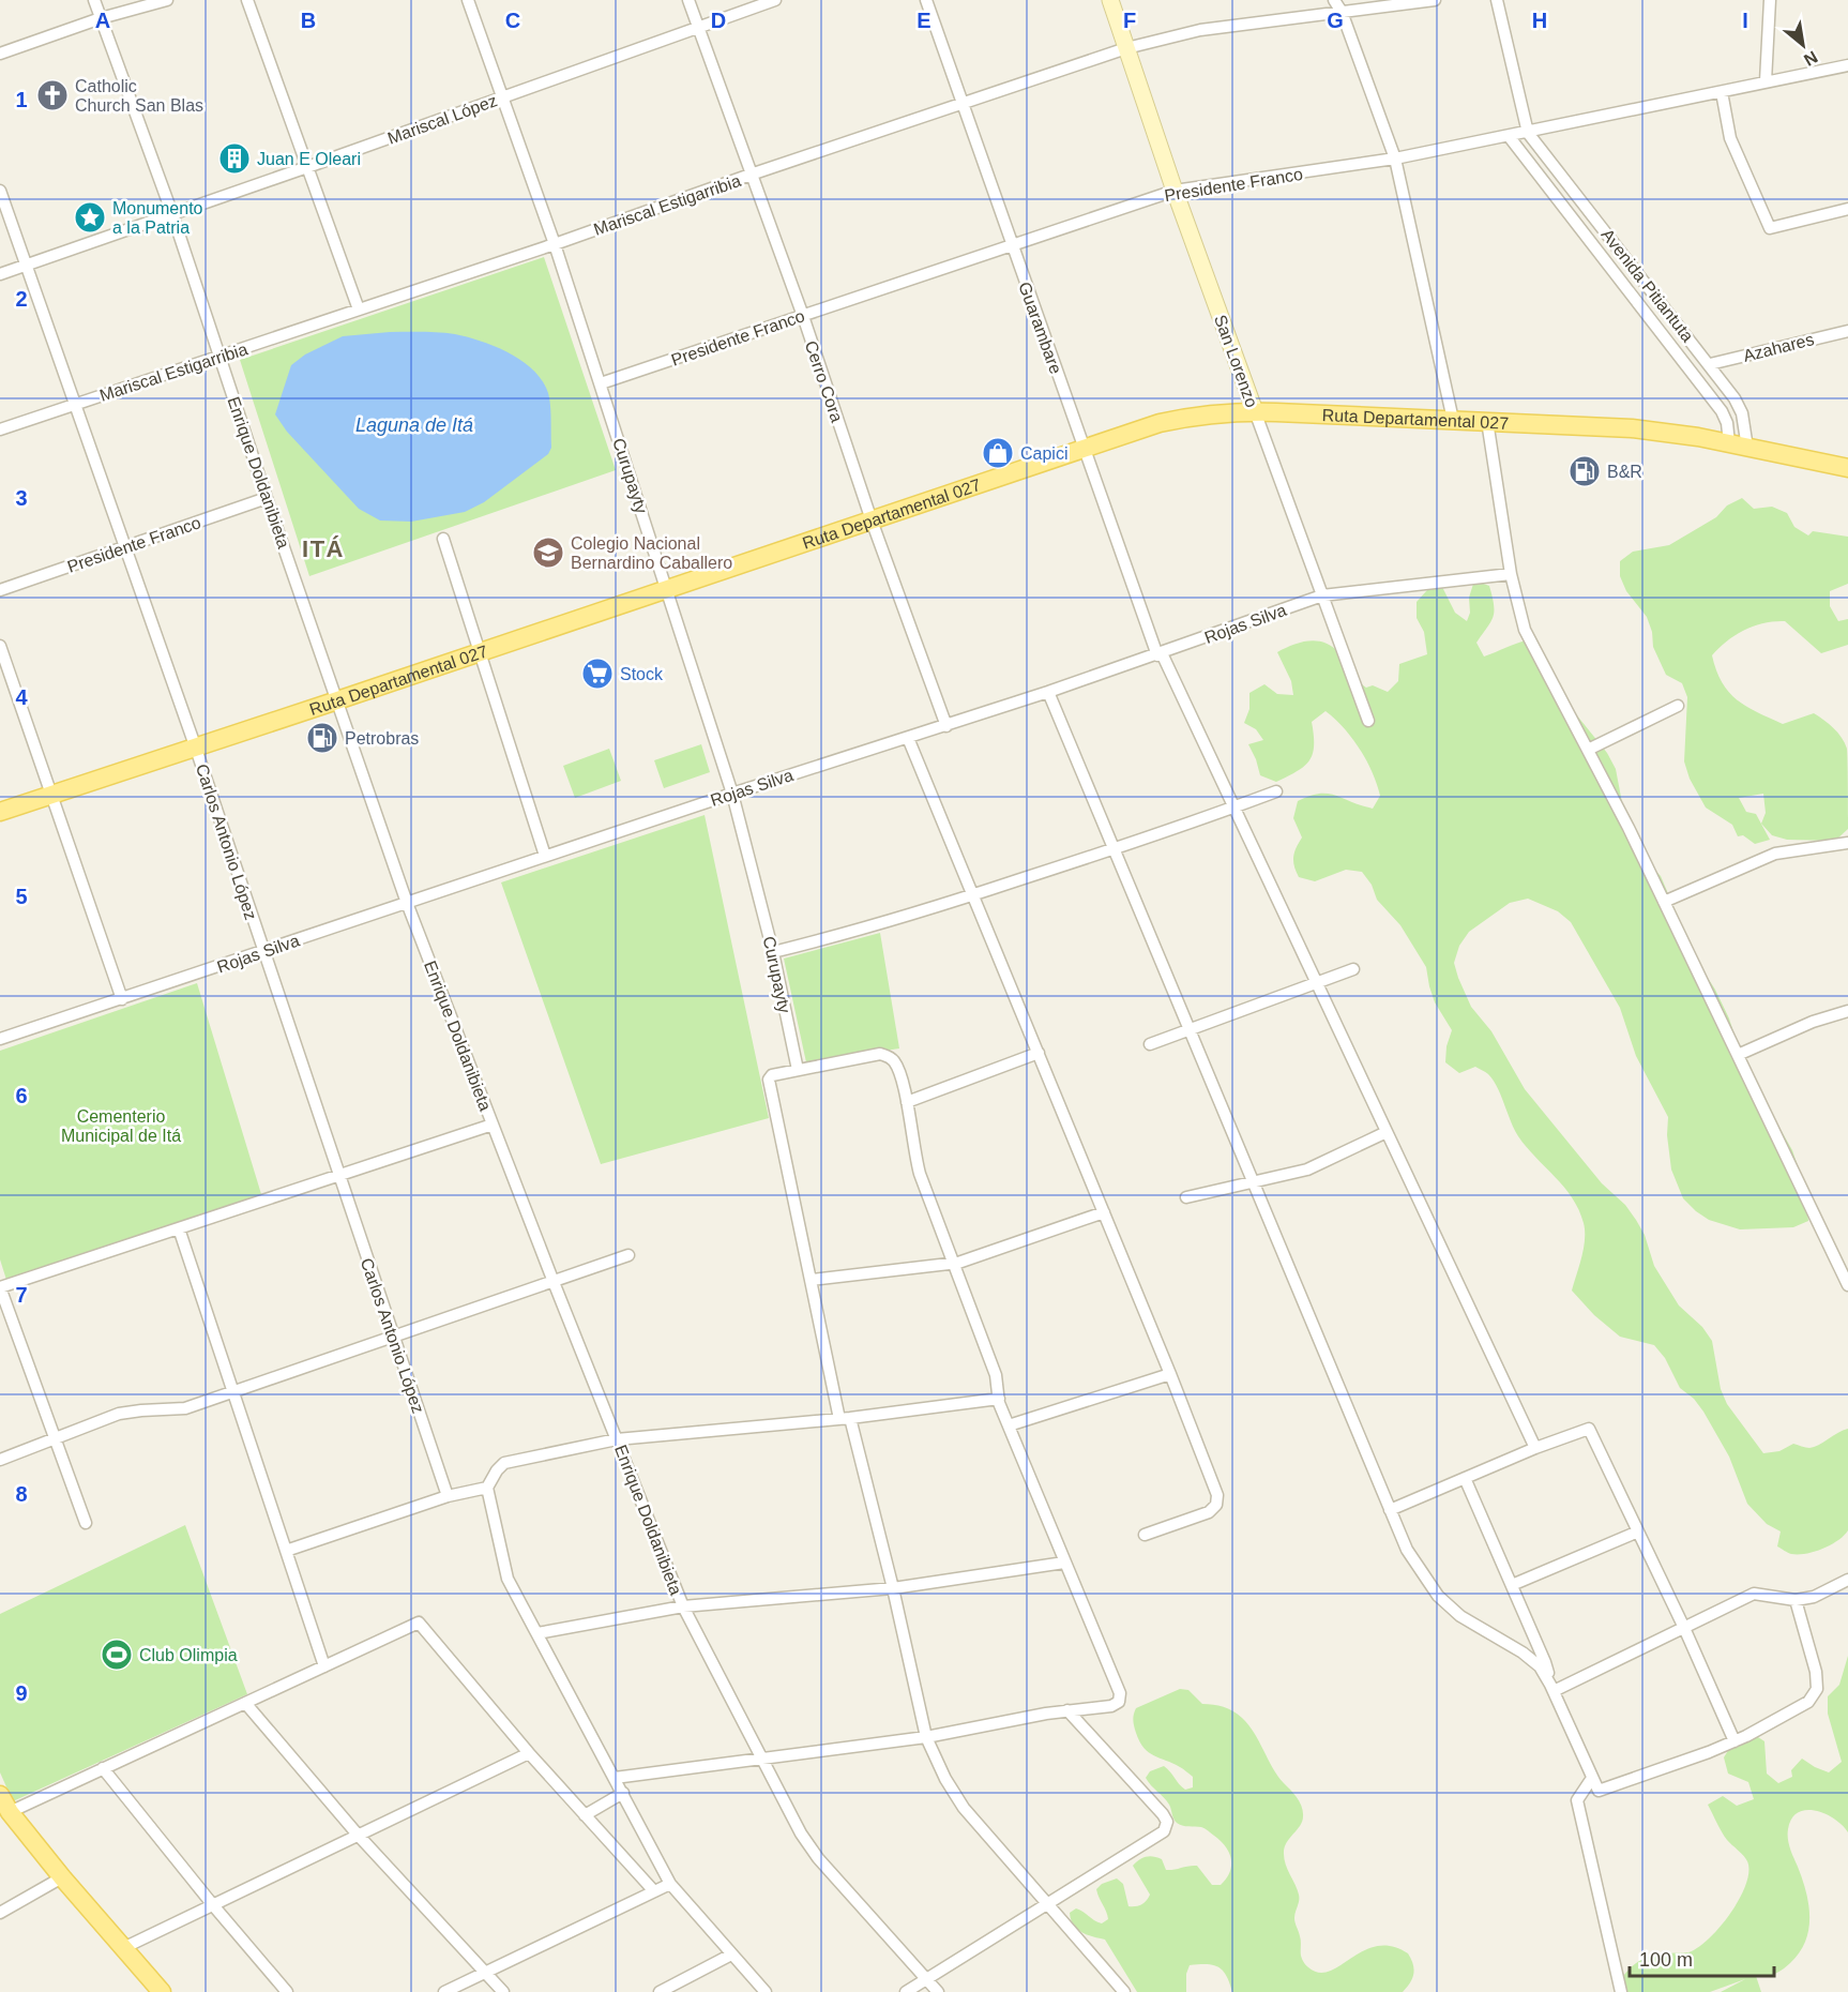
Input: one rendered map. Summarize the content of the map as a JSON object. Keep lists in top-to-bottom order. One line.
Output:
{"streets":{"main road":["Ruta Departamental 027"],"street":["Mariscal López","Presidente Franco","Mariscal Estigarribia","Avenida Pitiantuta","Guarambare","Azahares","San Lorenzo","Cerro Cora","Enrique Doldanibieta","Curupayty","Rojas Silva","Carlos Antonio López"]},"crossings":[["Mariscal López","Cerro Cora"],["Mariscal López","Enrique Doldanibieta"],["Mariscal López","Curupayty"],["Mariscal López","Carlos Antonio López"],["Presidente Franco","Avenida Pitiantuta"],["Presidente Franco","Guarambare"],["Presidente Franco","San Lorenzo"],["Presidente Franco","Cerro Cora"],["Presidente Franco","Enrique Doldanibieta"],["Presidente Franco","Curupayty"],["Presidente Franco","Carlos Antonio López"],["Mariscal Estigarribia","Guarambare"],["Mariscal Estigarribia","San Lorenzo"],["Mariscal Estigarribia","Cerro Cora"],["Mariscal Estigarribia","Enrique Doldanibieta"],["Mariscal Estigarribia","Curupayty"],["Mariscal Estigarribia","Carlos Antonio López"],["Avenida Pitiantuta","Azahares"],["Avenida Pitiantuta","Ruta Departamental 027"],["Guarambare","Ruta Departamental 027"],["Guarambare","Rojas Silva"],["San Lorenzo","Ruta Departamental 027"],["San Lorenzo","Rojas Silva"],["Cerro Cora","Ruta Departamental 027"],["Cerro Cora","Rojas Silva"],["Ruta Departamental 027","Enrique Doldanibieta"],["Ruta Departamental 027","Curupayty"],["Ruta Departamental 027","Carlos Antonio López"],["Enrique Doldanibieta","Rojas Silva"],["Curupayty","Rojas Silva"],["Rojas Silva","Carlos Antonio López"]],"districts":["ITÁ"],"water":["Laguna de Itá"],"parks":["Cementerio Municipal de Itá"],"places":{"church":["Catholic Church San Blas"],"building":["Juan E Oleari"],"place":["Monumento a la Patria"],"shop":["Capici"],"fuel station":["B&R","Petrobras"],"school or university":["Colegio Nacional Bernardino Caballero"],"supermarket":["Stock"],"sports":["Club Olimpia"]},"scale_bar":"100 m","north":"bottom right","grid":{"columns":["A","B","C","D","E","F","G","H","I"],"rows":["1","2","3","4","5","6","7","8","9"]}}
